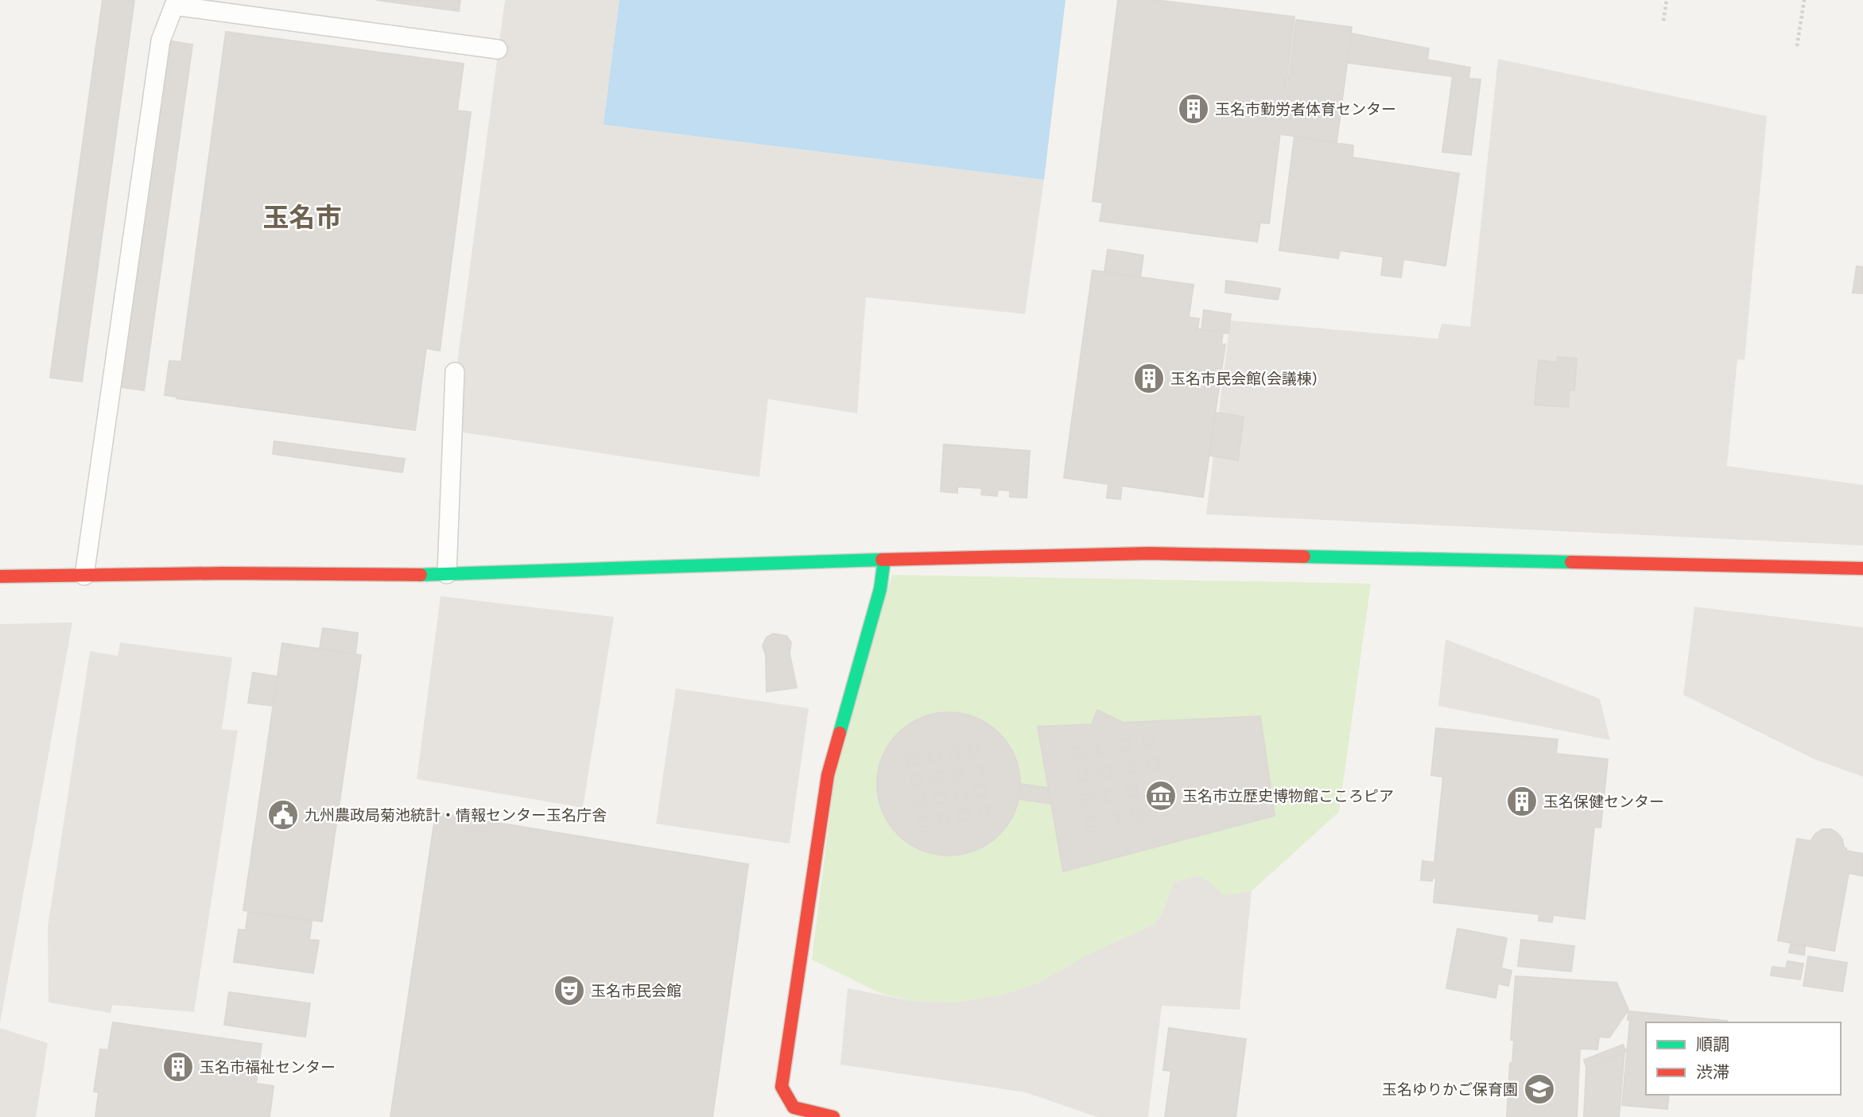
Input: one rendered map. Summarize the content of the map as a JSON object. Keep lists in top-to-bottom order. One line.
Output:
{"districts":["玉名市"],"places":{"building":["玉名市勤労者体育センター","玉名市民会館(会議棟)","玉名保健センター","玉名市福祉センター"],"museum":["玉名市立歴史博物館こころピア"],"public building":["九州農政局菊池統計・情報センター玉名庁舎"],"theatre":["玉名市民会館"],"school or university":["玉名ゆりかご保育園"]},"legend":["順調","渋滞"]}
